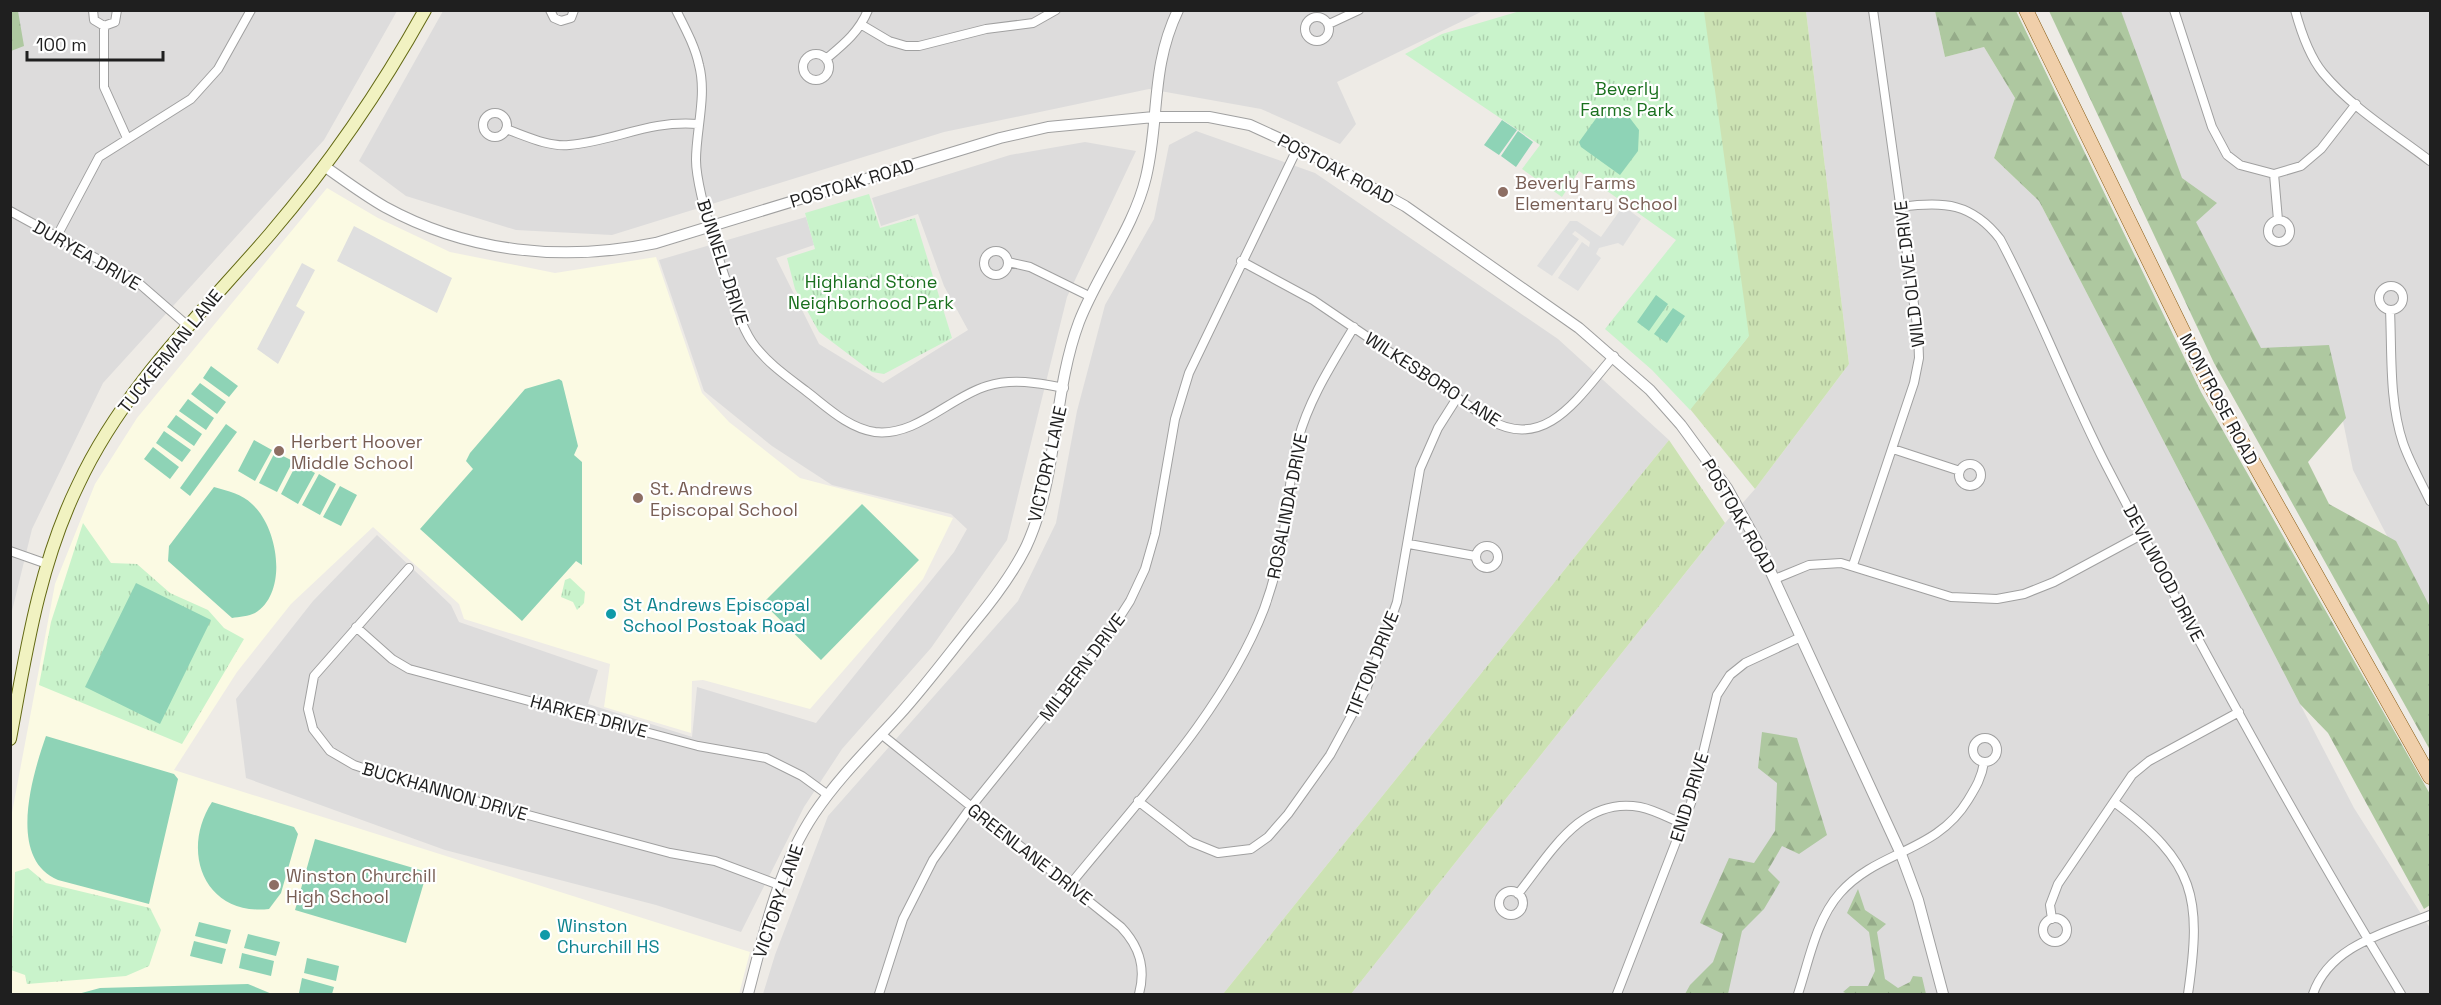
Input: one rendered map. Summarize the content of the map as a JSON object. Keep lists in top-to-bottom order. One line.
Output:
{"streets":{"main road":["TUCKERMAN LANE","MONTROSE ROAD"],"street":["POSTOAK ROAD","DURYEA DRIVE","BUNNELL DRIVE","WILD OLIVE DRIVE","WILKESBORO LANE","VICTORY LANE","ROSALINDA DRIVE","DEVILWOOD DRIVE","TIFTON DRIVE","MILBERN DRIVE","HARKER DRIVE","BUCKHANNON DRIVE","ENID DRIVE","GREENLANE DRIVE"]},"crossings":[["POSTOAK ROAD","BUNNELL DRIVE"],["POSTOAK ROAD","TUCKERMAN LANE"],["POSTOAK ROAD","WILKESBORO LANE"],["POSTOAK ROAD","VICTORY LANE"],["POSTOAK ROAD","MILBERN DRIVE"],["POSTOAK ROAD","ENID DRIVE"],["DURYEA DRIVE","TUCKERMAN LANE"],["BUNNELL DRIVE","VICTORY LANE"],["WILD OLIVE DRIVE","DEVILWOOD DRIVE"],["WILKESBORO LANE","ROSALINDA DRIVE"],["WILKESBORO LANE","TIFTON DRIVE"],["WILKESBORO LANE","MILBERN DRIVE"],["VICTORY LANE","HARKER DRIVE"],["VICTORY LANE","BUCKHANNON DRIVE"],["VICTORY LANE","GREENLANE DRIVE"],["ROSALINDA DRIVE","TIFTON DRIVE"],["ROSALINDA DRIVE","GREENLANE DRIVE"],["MILBERN DRIVE","GREENLANE DRIVE"],["HARKER DRIVE","BUCKHANNON DRIVE"]],"parks":["Beverly Farms Park","Highland Stone Neighborhood Park"],"places":["Beverly Farms Elementary School","Herbert Hoover Middle School","St. Andrews Episcopal School","St Andrews Episcopal School Postoak Road","Winston Churchill High School","Winston Churchill HS"],"scale_bar":"100 m"}
